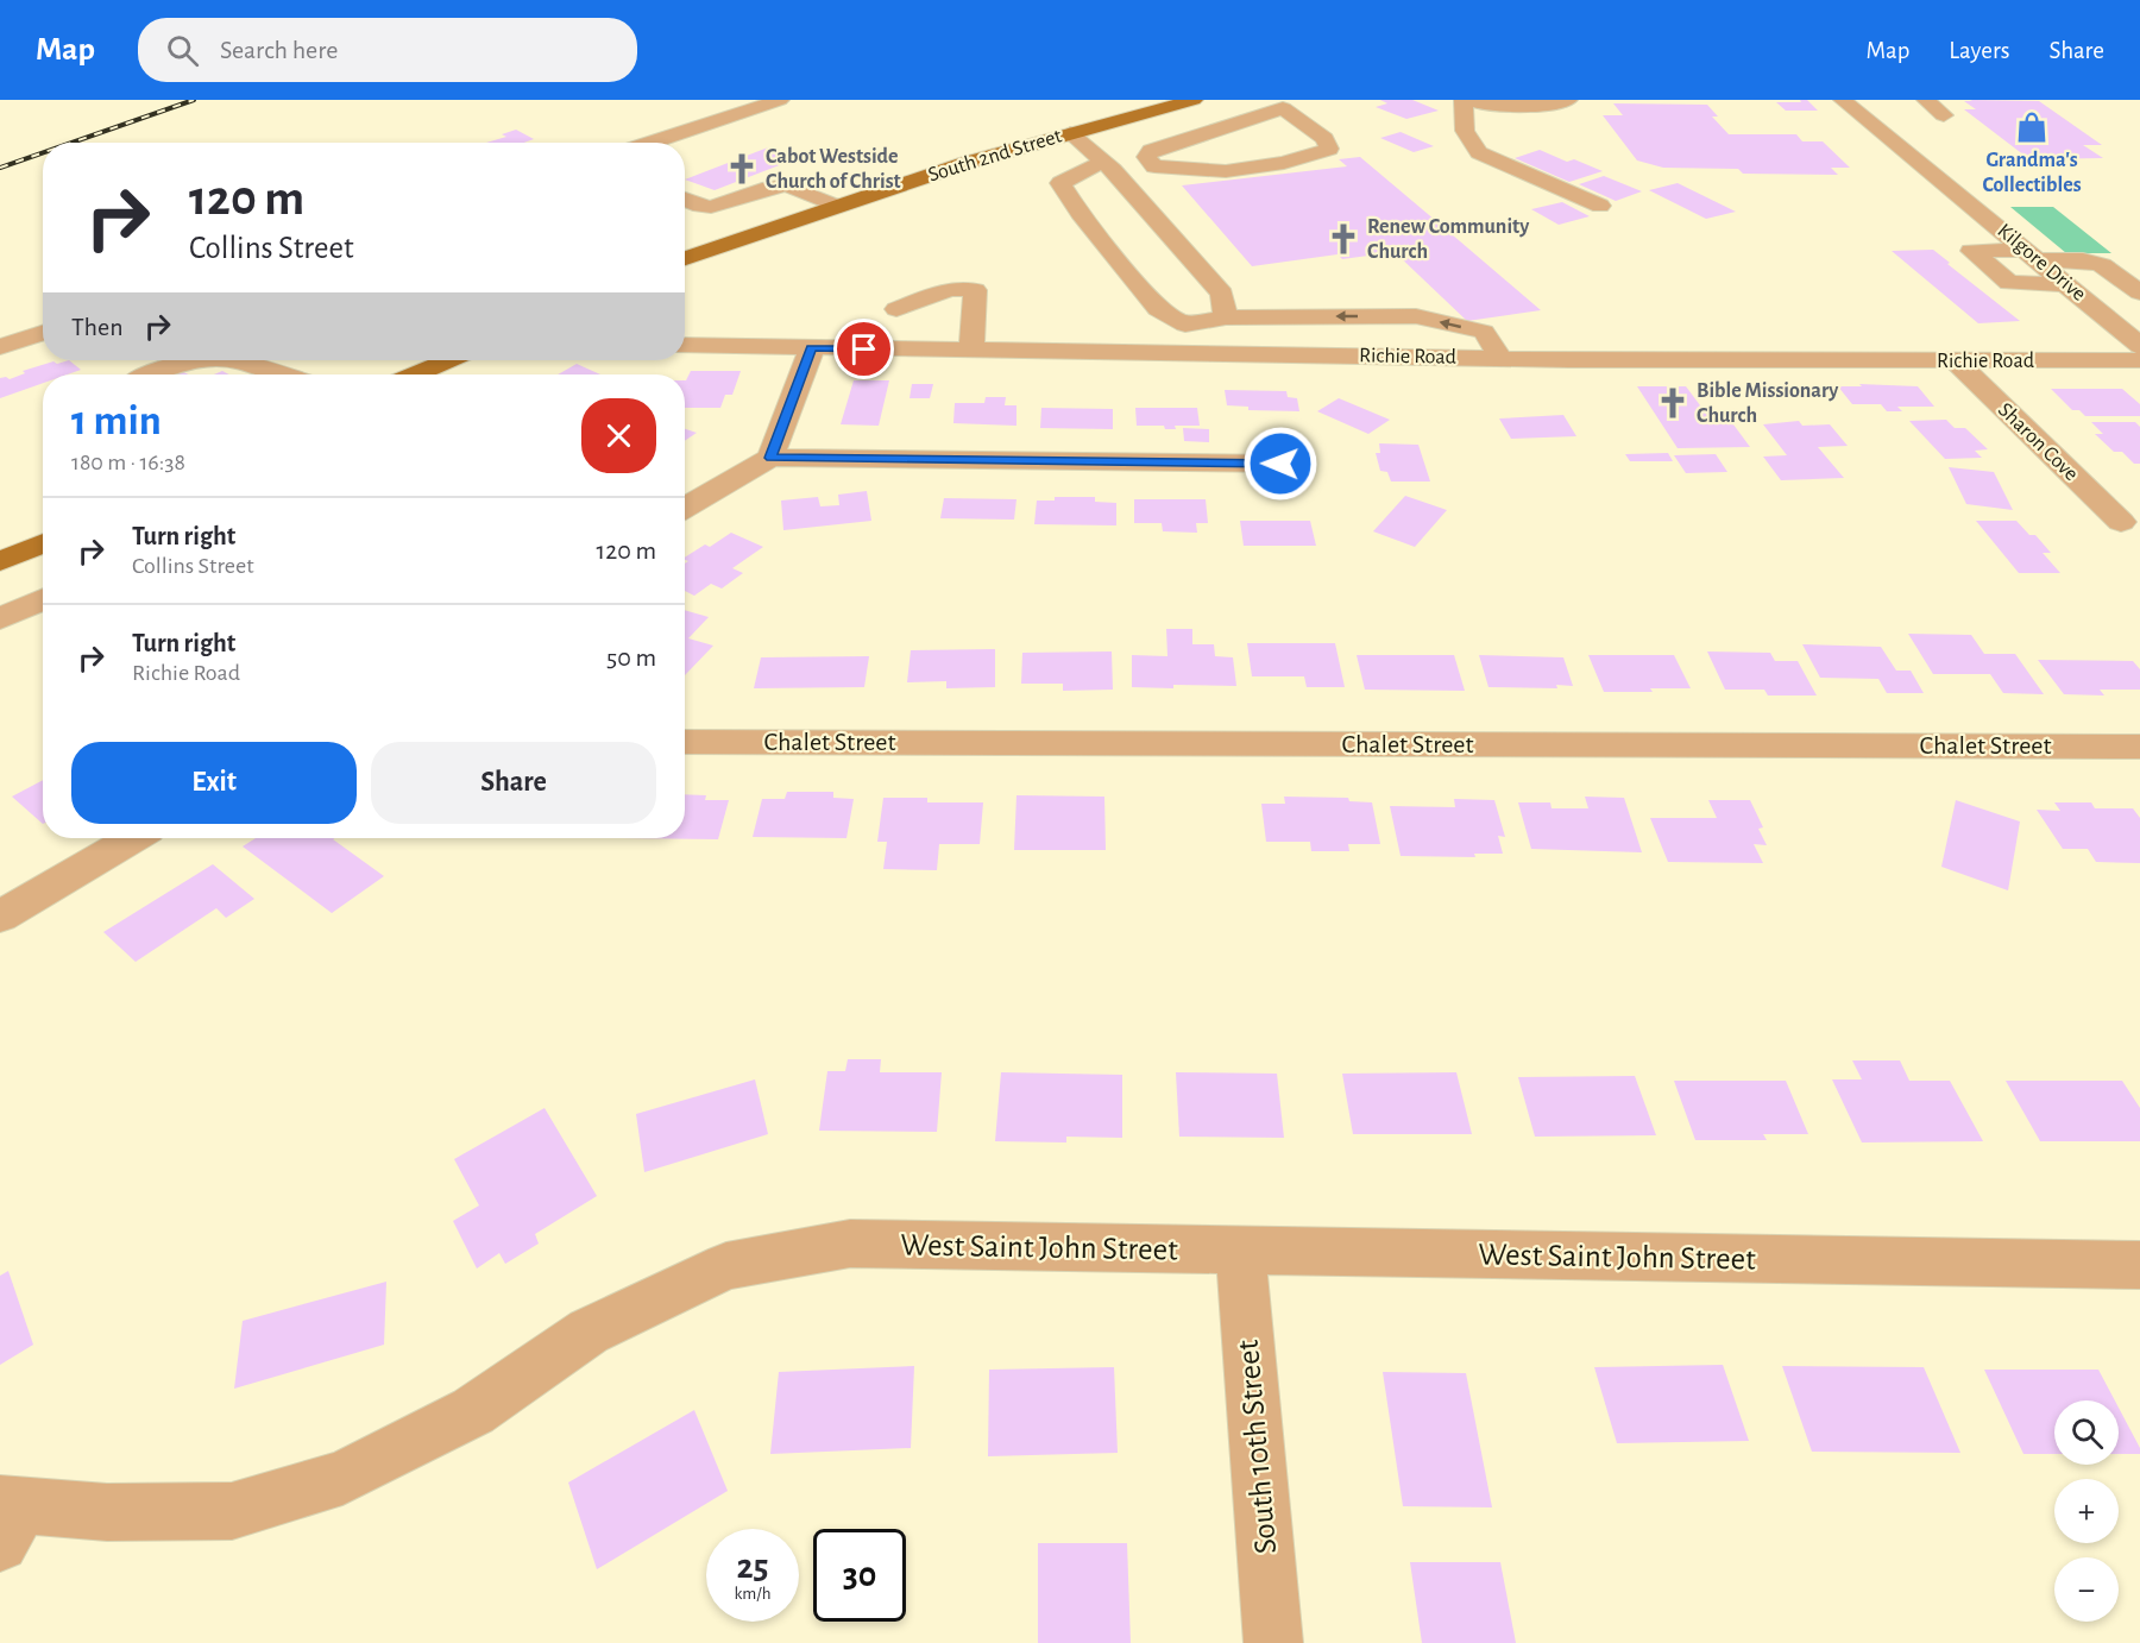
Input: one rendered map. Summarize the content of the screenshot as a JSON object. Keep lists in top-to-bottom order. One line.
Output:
{"streets":{"main road":["South 2nd Street"],"street":["Kilgore Drive","Richie Road","Sharon Cove","Chalet Street","West Saint John Street","South 10th Street"]},"crossings":[["Richie Road","Sharon Cove"],["West Saint John Street","South 10th Street"]],"places":{"shop":["Grandma's Collectibles"],"church":["Cabot Westside Church of Christ","Renew Community Church","Bible Missionary Church"]},"page":{"header":"Map","search":"Search here","nav":["Map","Layers","Share"],"turn":["120 m","Collins Street"],"then":"Then","heading":["1 min","180 m · 16:38"],"list":[{"name":"Turn right","note":"Collins Street","value":"120 m"},{"name":"Turn right","note":"Richie Road","value":"50 m"}],"buttons":["Exit","Share"],"map_buttons":["+","−"],"speed":"25 km/h","limit":"30"}}
